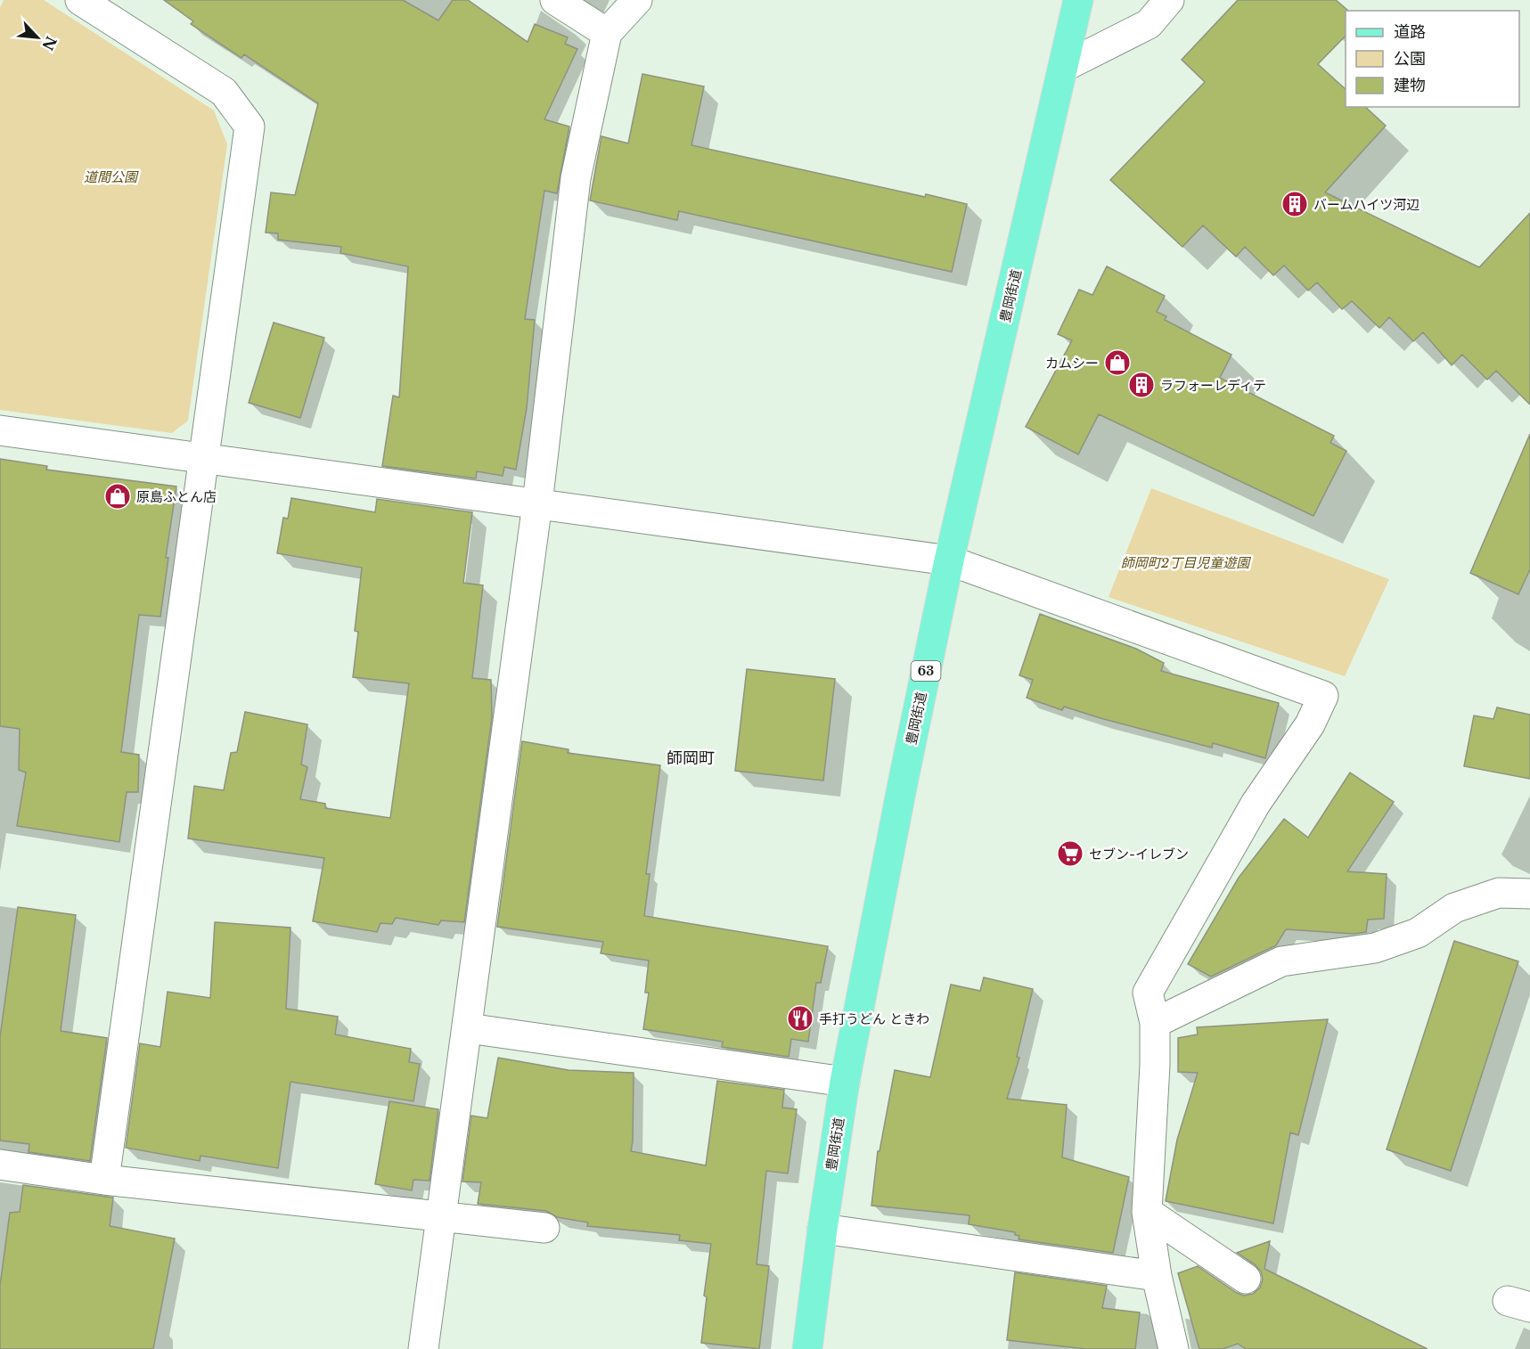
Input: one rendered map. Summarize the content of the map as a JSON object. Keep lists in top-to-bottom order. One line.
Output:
{"streets":{"main road":["豊岡街道","63"]},"districts":["師岡町"],"parks":["道間公園","師岡町2丁目児童遊園"],"places":{"building":["バームハイツ河辺","ラフォーレディテ"],"shop":["カムシー","原島ふとん店"],"supermarket":["セブン-イレブン"],"restaurant":["手打うどん ときわ"]},"legend":["道路","公園","建物"],"north":"bottom right"}
